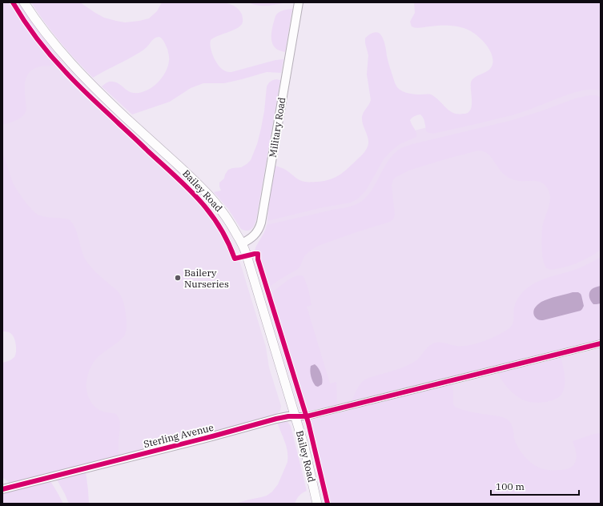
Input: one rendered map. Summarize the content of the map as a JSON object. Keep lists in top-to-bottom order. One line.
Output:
{"streets":{"main road":["Bailey Road"],"street":["Military Road","Sterling Avenue"]},"crossings":[["Military Road","Bailey Road"],["Bailey Road","Sterling Avenue"]],"places":["Bailery Nurseries"],"scale_bar":"100 m"}
